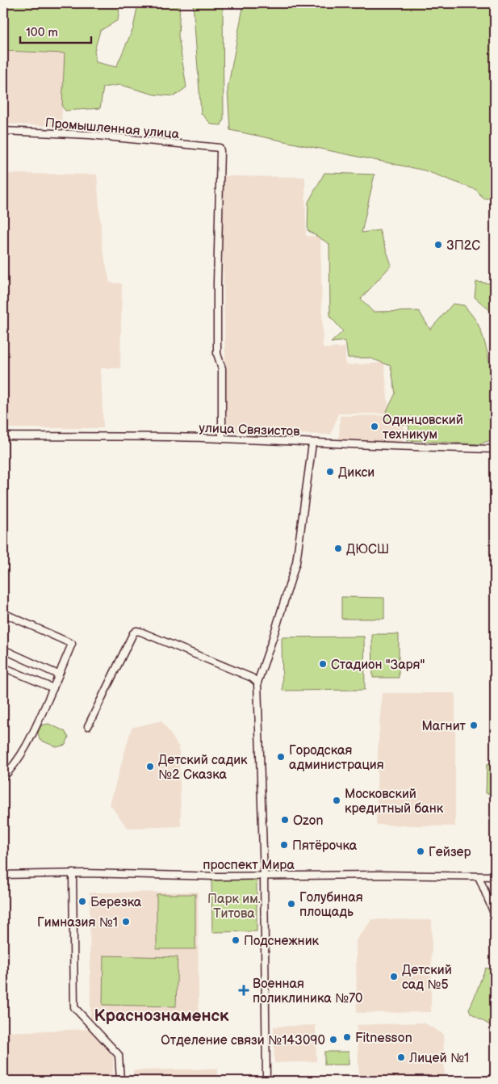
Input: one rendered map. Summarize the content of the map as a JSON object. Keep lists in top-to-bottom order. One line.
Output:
{"streets":{"street":["Промышленная улица","улица Связистов","проспект Мира"]},"crossings":[["Промышленная улица","улица Связистов"]],"districts":["Краснознаменск"],"parks":["Парк им. Титова"],"places":{"other":["3П2С","Одинцовский техникум","Дикси","ДЮСШ","Стадион \"Заря\"","Магнит","Городская администрация","Детский садик №2 Сказка","Московский кредитный банк","Ozon","Пятёрочка","Гейзер","Березка","Голубиная площадь","Гимназия №1","Подснежник","Детский сад №5","Fitnesson","Отделение связи №143090","Лицей №1"],"health":["Военная поликлиника №70"]},"scale_bar":"100 m"}
